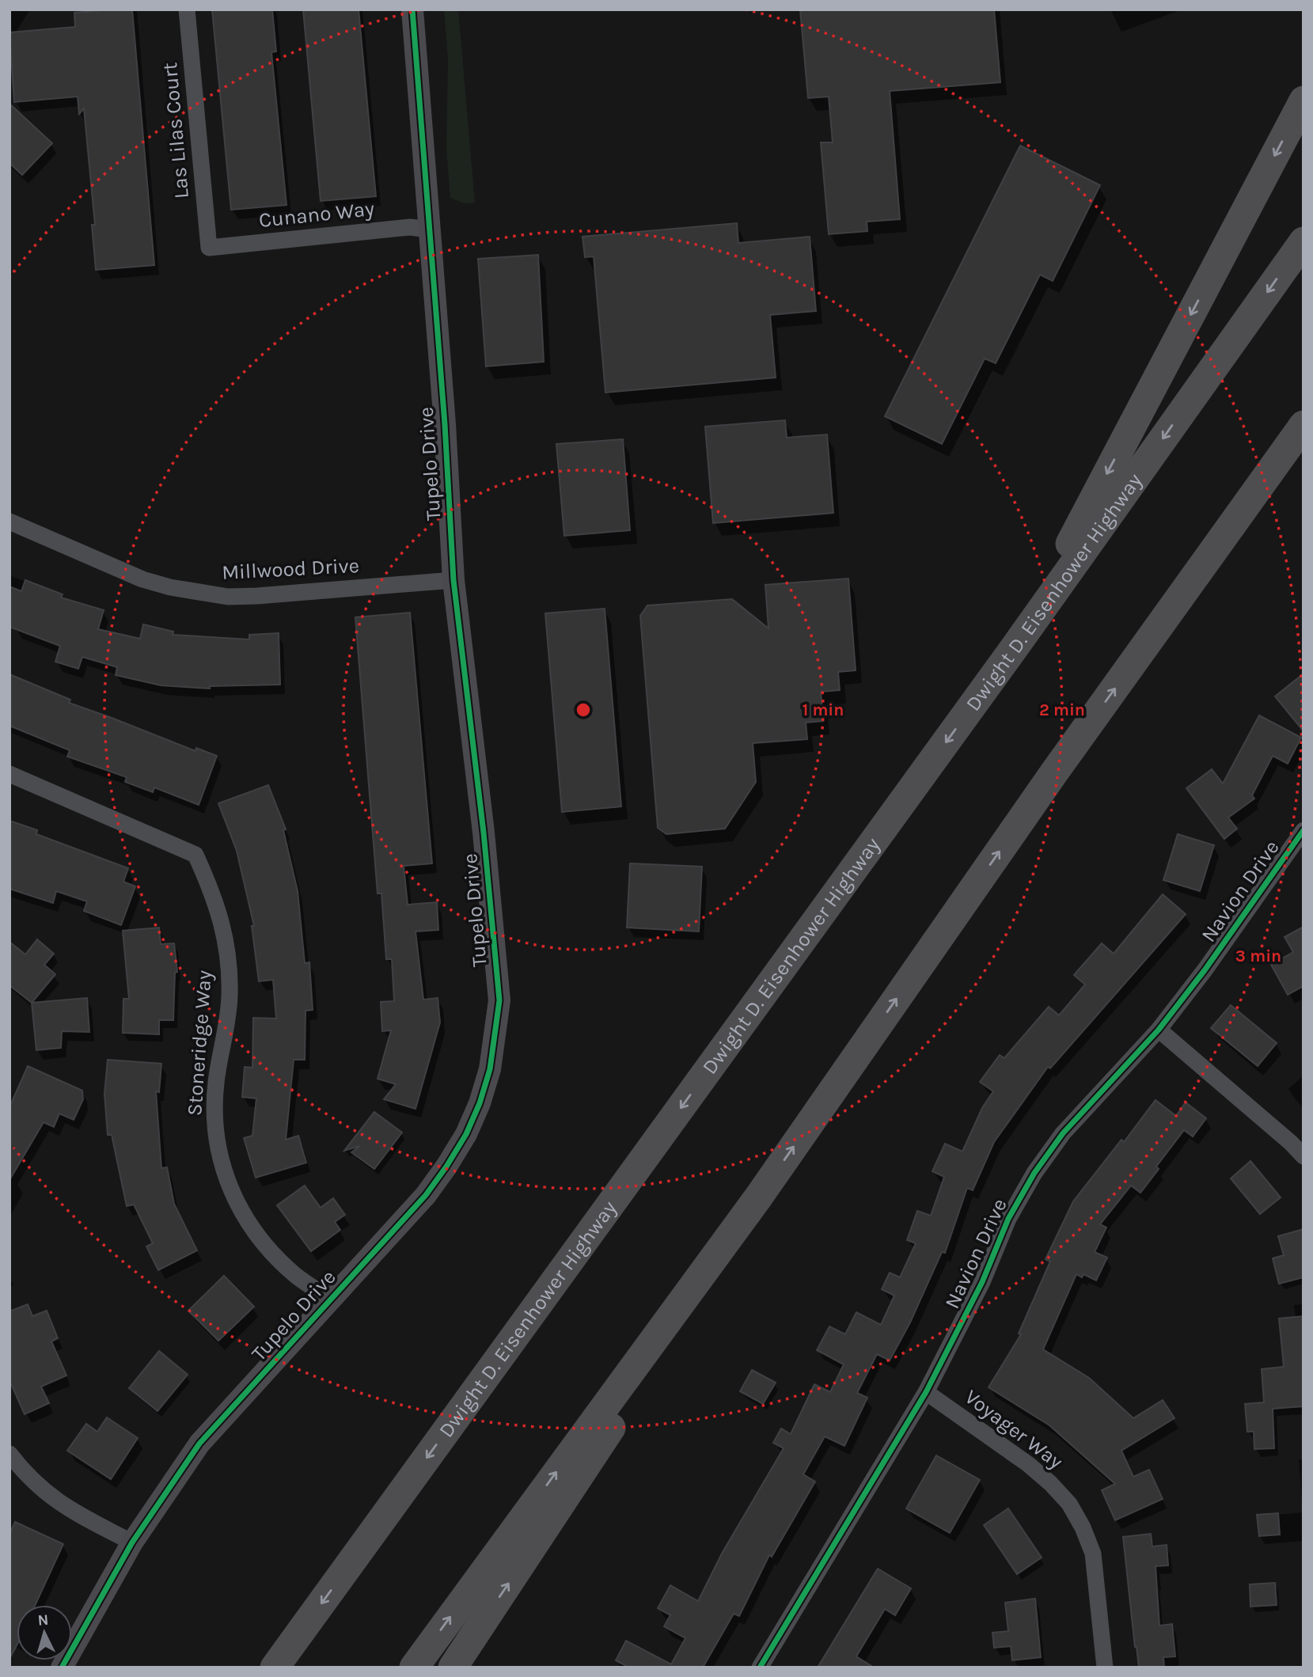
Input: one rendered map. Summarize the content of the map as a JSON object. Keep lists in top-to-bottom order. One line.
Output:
{"streets":{"highway":["Dwight D. Eisenhower Highway"],"street":["Las Lilas Court","Cunano Way","Tupelo Drive","Millwood Drive","Navion Drive","Stoneridge Way","Voyager Way"]},"crossings":[["Las Lilas Court","Cunano Way"],["Cunano Way","Tupelo Drive"],["Tupelo Drive","Millwood Drive"],["Tupelo Drive","Stoneridge Way"],["Navion Drive","Voyager Way"]],"north":"top","rings":["1 min","2 min","3 min"]}
